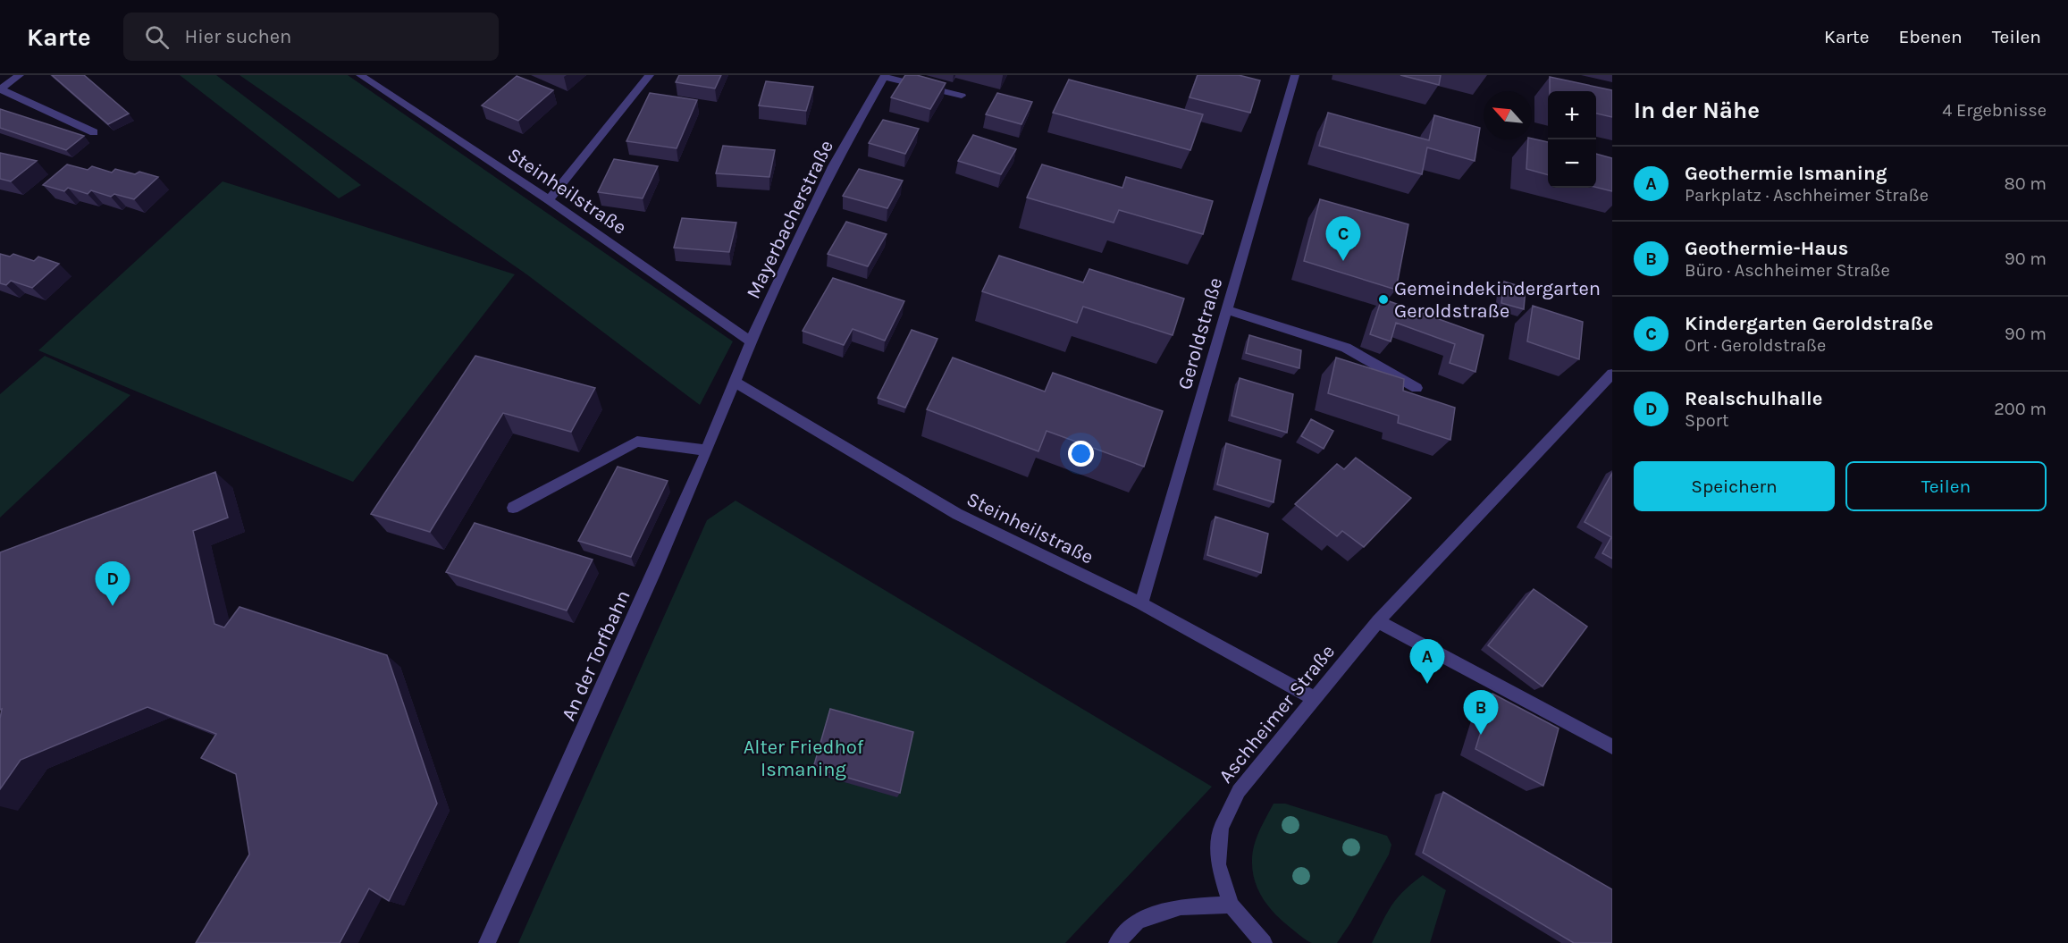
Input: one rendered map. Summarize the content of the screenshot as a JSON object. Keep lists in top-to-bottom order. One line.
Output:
{"streets":{"street":["Steinheilstraße","Mayerbacherstraße","Geroldstraße","An der Torfbahn","Aschheimer Straße"]},"crossings":[["Steinheilstraße","Mayerbacherstraße"],["Steinheilstraße","Geroldstraße"],["Steinheilstraße","An der Torfbahn"],["Steinheilstraße","Aschheimer Straße"],["Mayerbacherstraße","An der Torfbahn"]],"parks":["Alter Friedhof Ismaning"],"places":["Gemeindekindergarten Geroldstraße"],"north":"top left","page":{"header":"Karte","search":"Hier suchen","nav":["Karte","Ebenen","Teilen"],"heading":["In der Nähe","4 Ergebnisse"],"map_buttons":["+","−"],"list":[{"mark":"A","name":"Geothermie Ismaning","note":"Parkplatz · Aschheimer Straße","value":"80 m"},{"mark":"B","name":"Geothermie-Haus","note":"Büro · Aschheimer Straße","value":"90 m"},{"mark":"C","name":"Kindergarten Geroldstraße","note":"Ort · Geroldstraße","value":"90 m"},{"mark":"D","name":"Realschulhalle","note":"Sport","value":"200 m"}],"pins":["C","D","A","B"],"buttons":["Speichern","Teilen"]}}
